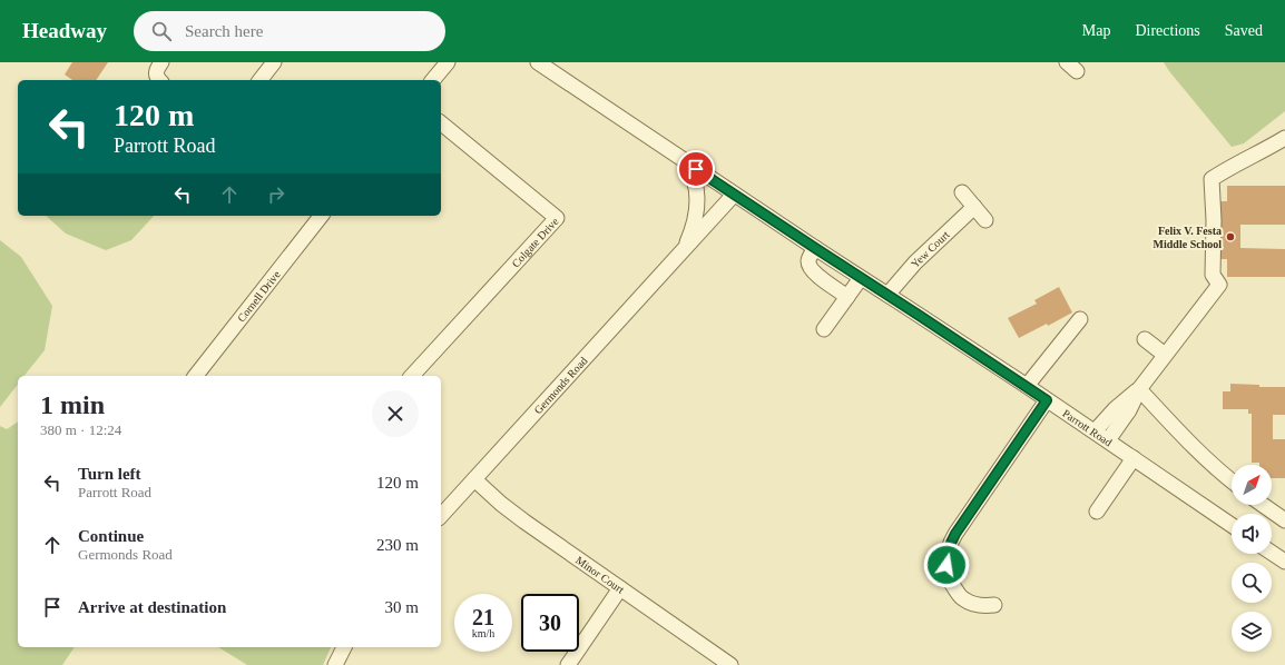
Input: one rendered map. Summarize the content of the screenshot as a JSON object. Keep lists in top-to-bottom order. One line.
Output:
{"streets":{"street":["Colgate Drive","Yew Court","Cornell Drive","Germonds Road","Parrott Road","Minor Court"]},"crossings":[["Yew Court","Parrott Road"],["Germonds Road","Parrott Road"],["Germonds Road","Minor Court"]],"places":["Felix V. Festa Middle School"],"north":"top right","page":{"header":"Headway","search":"Search here","nav":["Map","Directions","Saved"],"turn":["120 m","Parrott Road"],"heading":["1 min","380 m · 12:24"],"list":[{"name":"Turn left","note":"Parrott Road","value":"120 m"},{"name":"Continue","note":"Germonds Road","value":"230 m"},{"name":"Arrive at destination","value":"30 m"}],"speed":"21 km/h","limit":"30"}}
